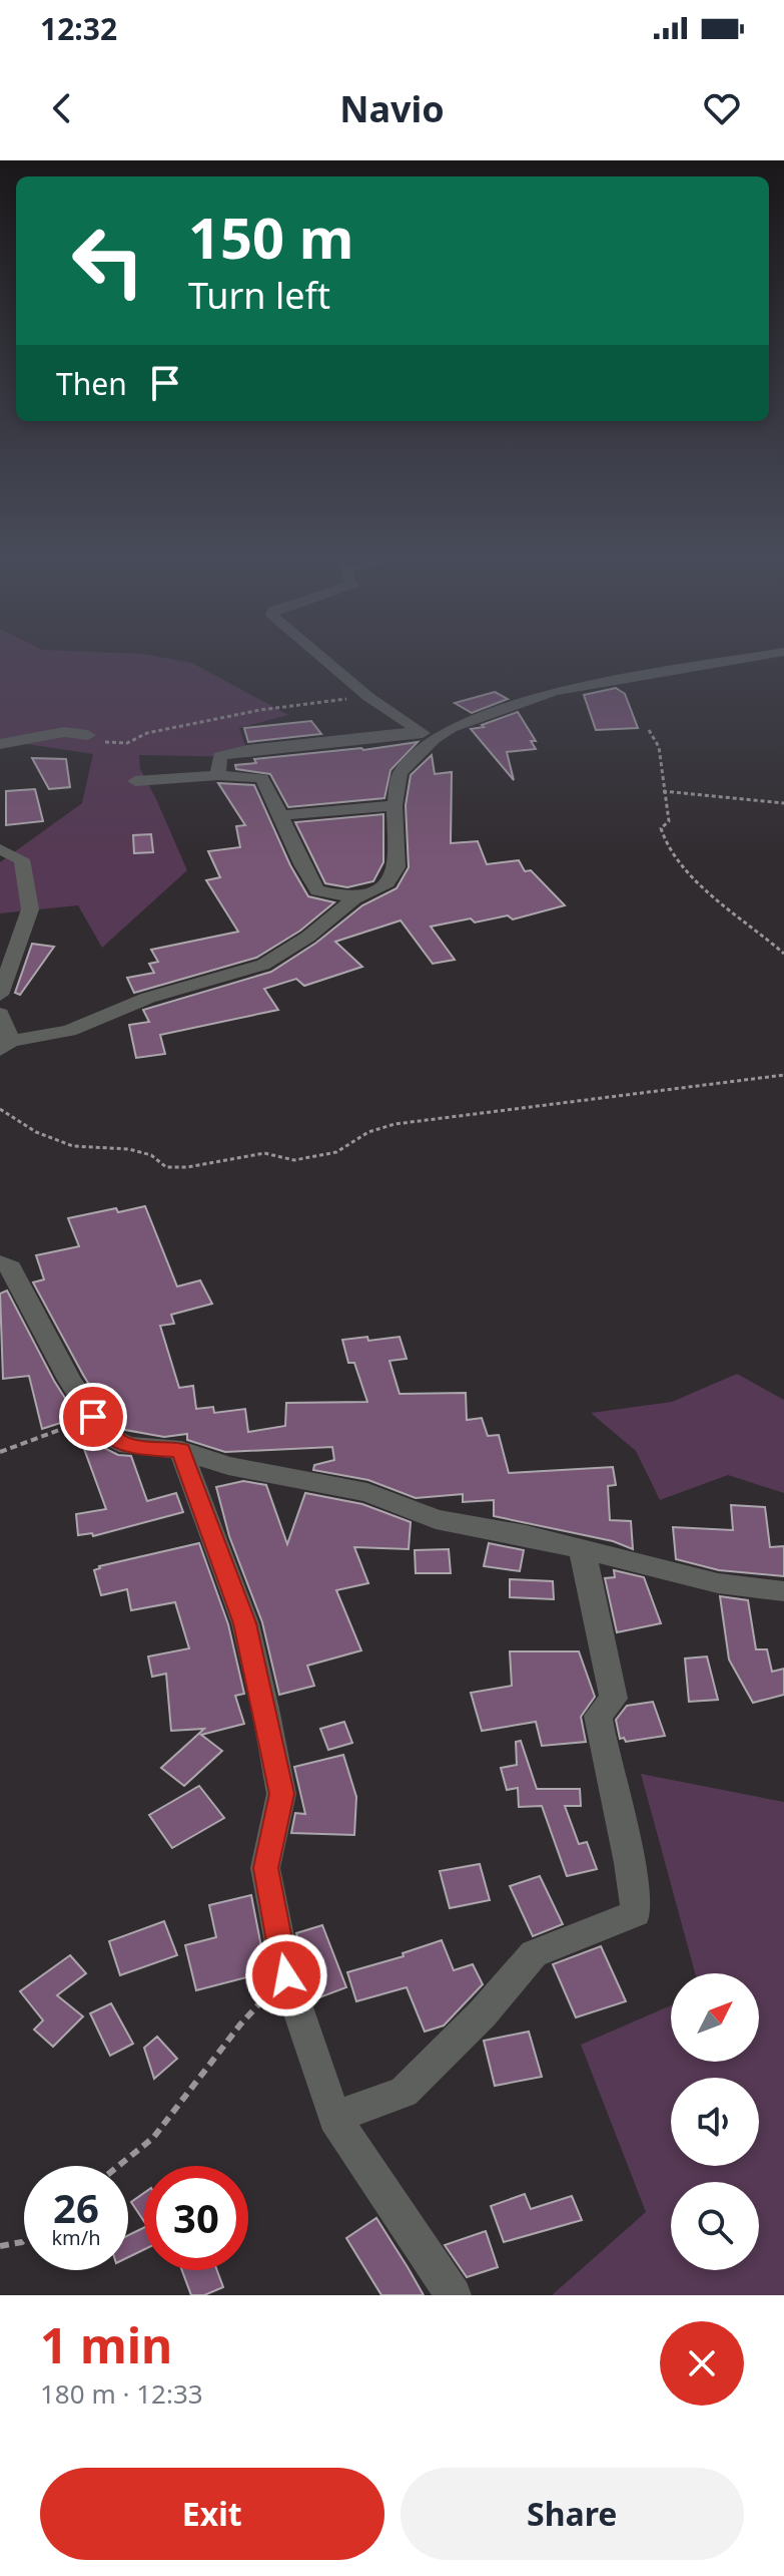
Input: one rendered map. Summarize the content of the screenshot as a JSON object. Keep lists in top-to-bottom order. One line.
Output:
{"north":"top right","page":{"status":"12:32","header":"Navio","turn":["150 m","Turn left"],"then":"Then","speed":"26 km/h","limit":"30","heading":["1 min","180 m · 12:33"],"buttons":["Exit","Share"]}}
